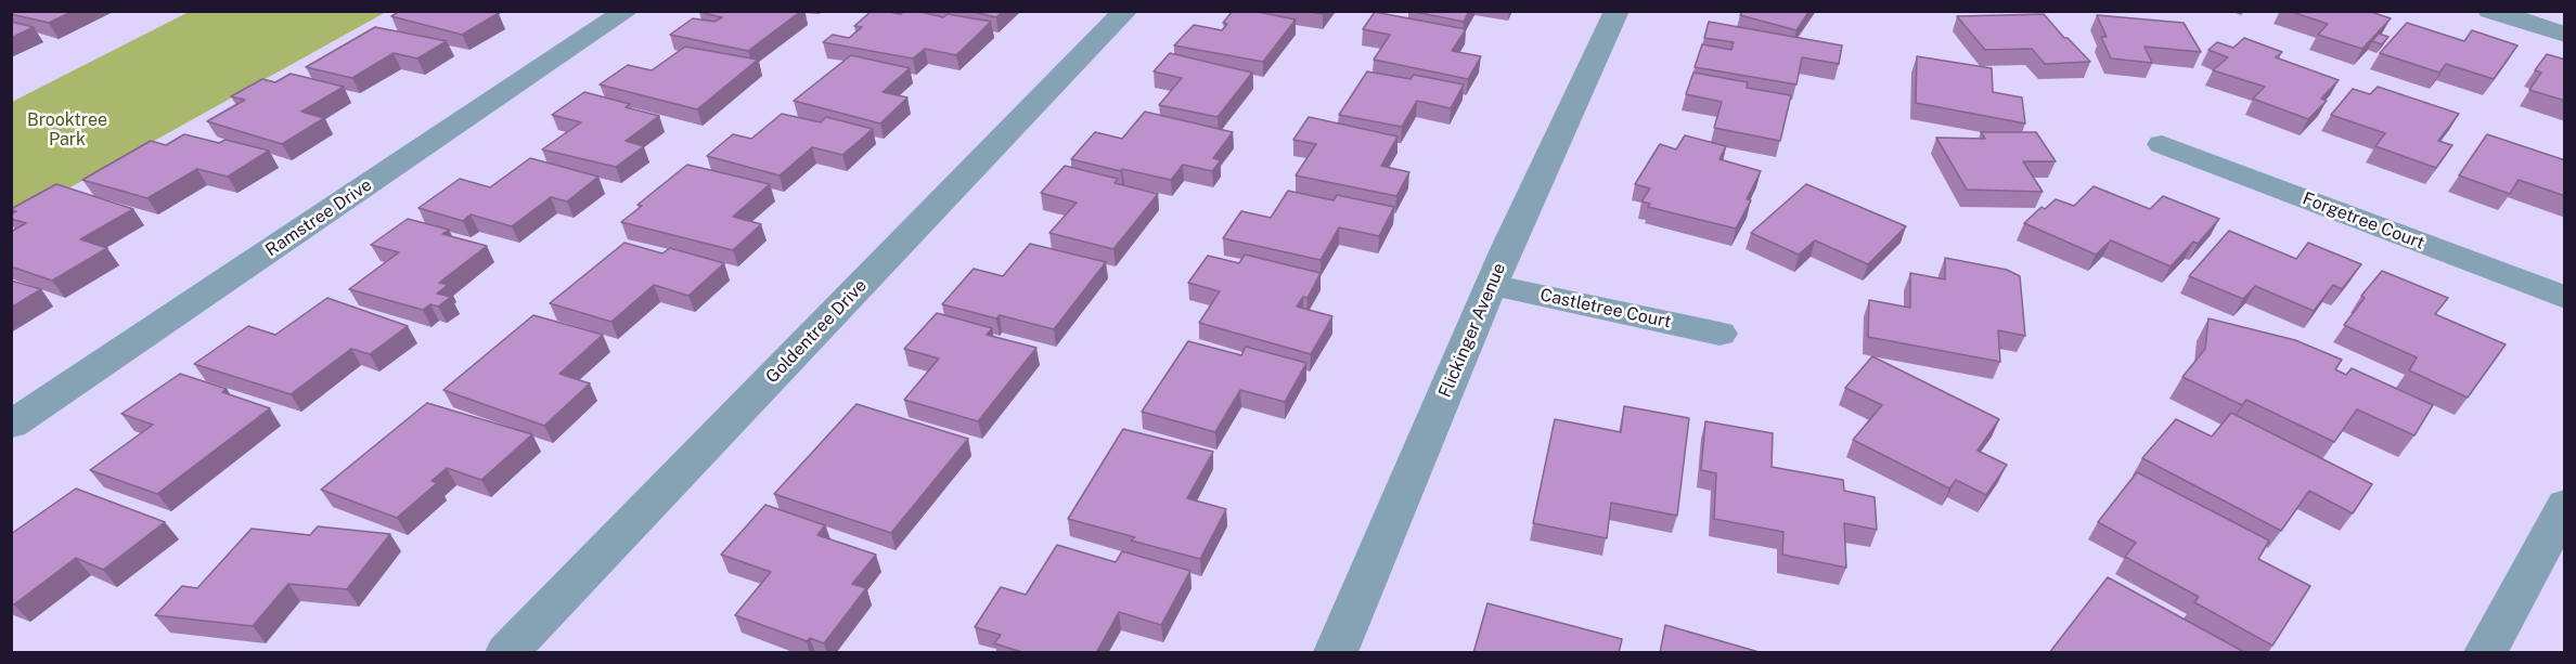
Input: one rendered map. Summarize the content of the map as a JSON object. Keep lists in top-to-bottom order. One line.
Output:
{"streets":{"street":["Ramstree Drive","Forgetree Court","Castletree Court","Flickinger Avenue","Goldentree Drive"]},"crossings":[["Castletree Court","Flickinger Avenue"]],"parks":["Brooktree Park"]}
